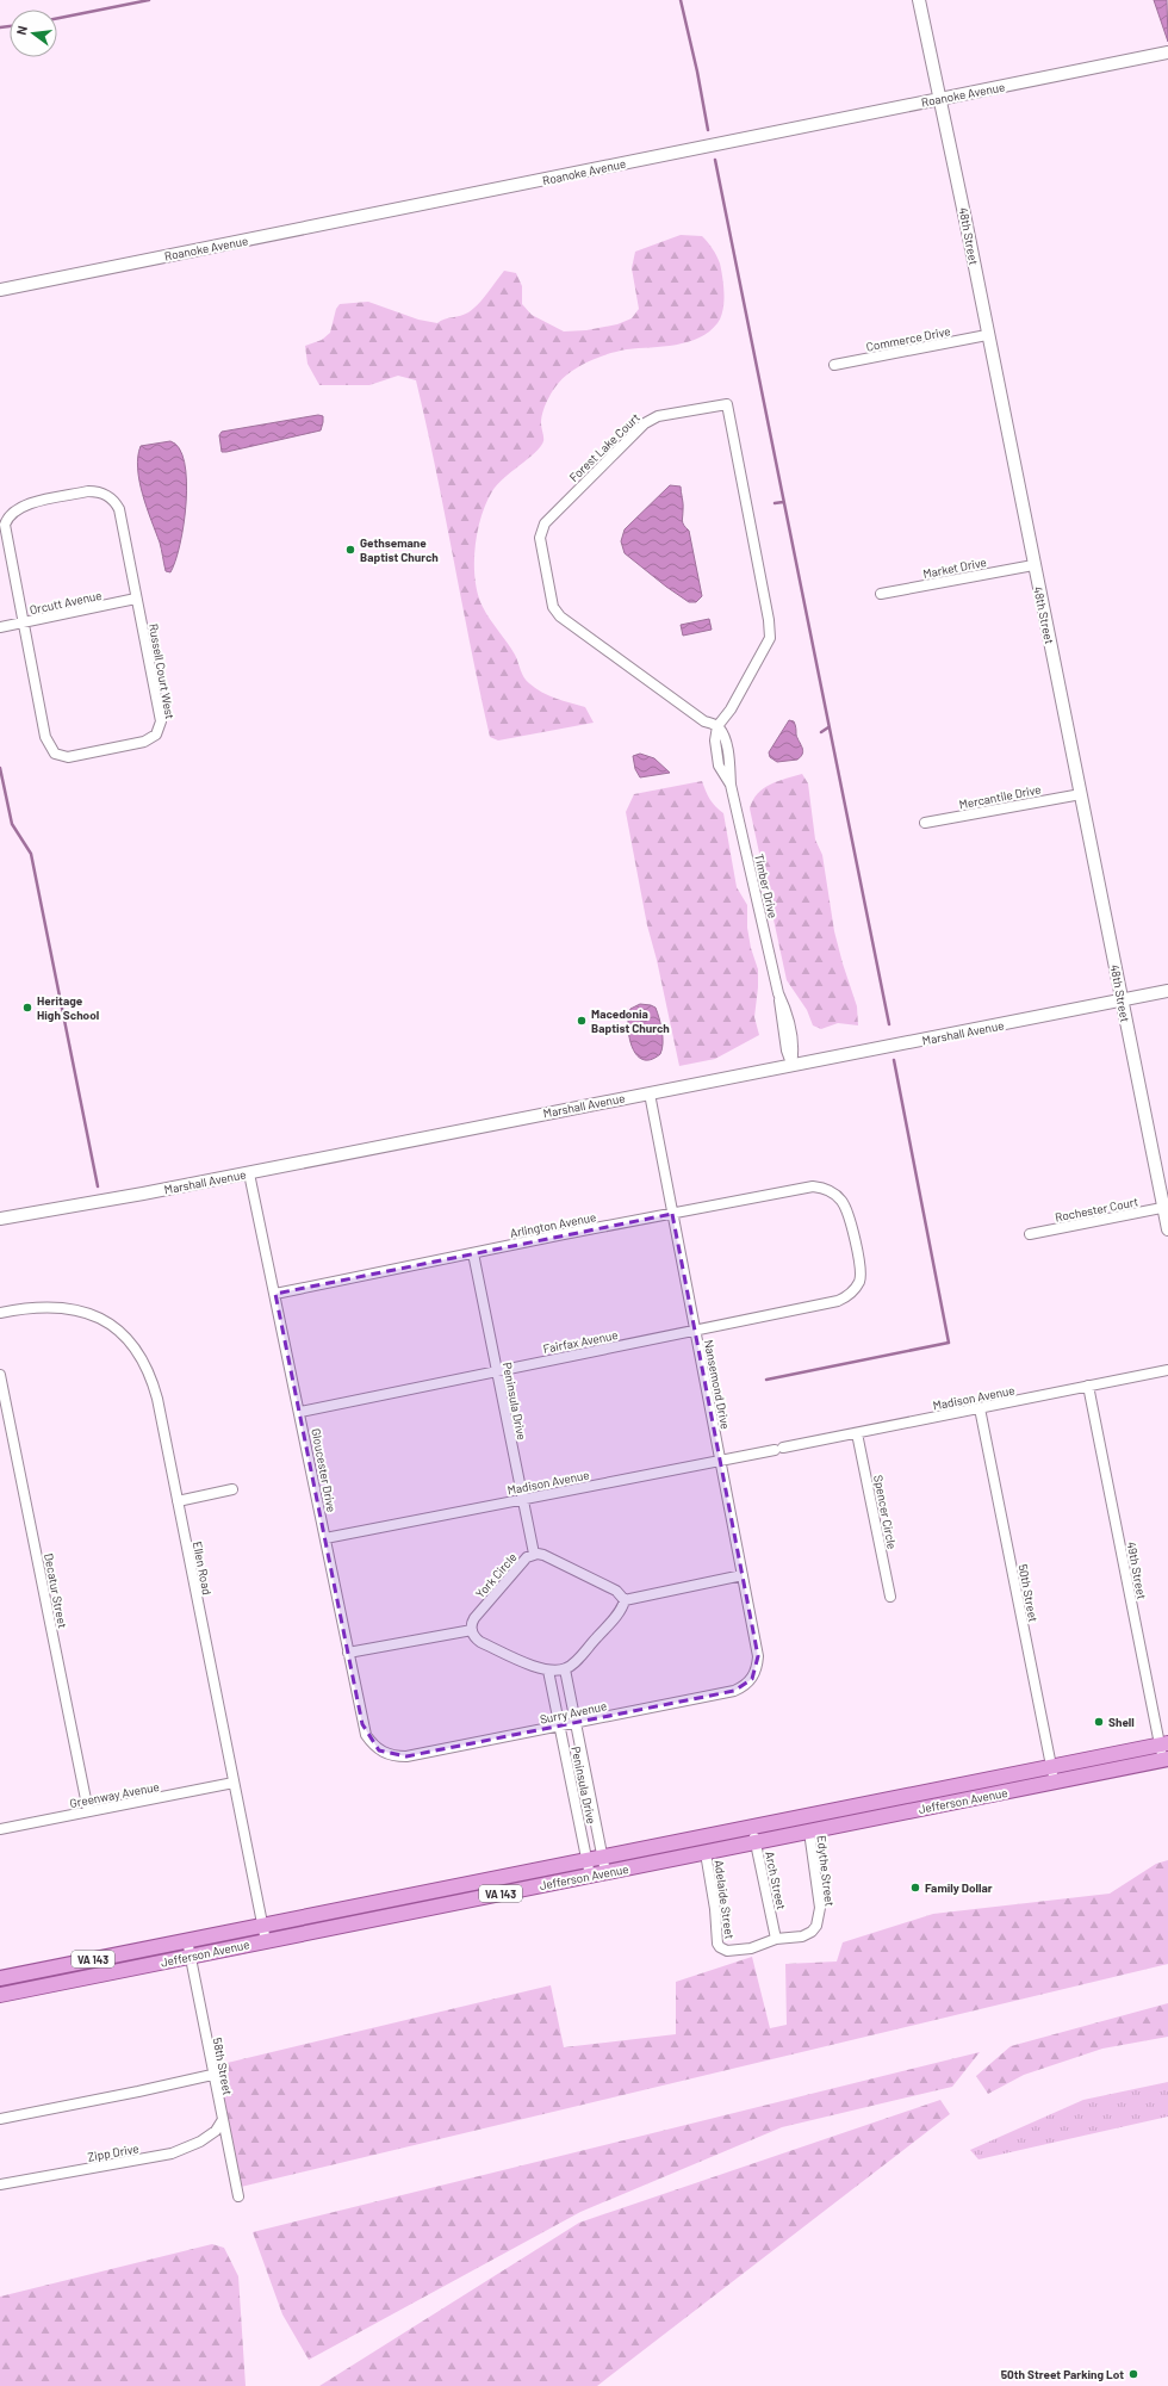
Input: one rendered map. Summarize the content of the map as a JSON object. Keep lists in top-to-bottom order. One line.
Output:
{"streets":{"main road":["Jefferson Avenue","VA 143"],"street":["Roanoke Avenue","48th Street","Commerce Drive","Forest Lake Court","Market Drive","Orcutt Avenue","Russell Court West","Mercantile Drive","Timber Drive","Marshall Avenue","Rochester Court","Arlington Avenue","Fairfax Avenue","Nansemond Drive","Madison Avenue","Peninsula Drive","Gloucester Drive","Spencer Circle","Ellen Road","49th Street","York Circle","Decatur Street","50th Street","Surry Avenue","Greenway Avenue","Edythe Street","Arch Street","Adelaide Street","58th Street","Zipp Drive"]},"crossings":[["Roanoke Avenue","48th Street"],["48th Street","Commerce Drive"],["48th Street","Market Drive"],["48th Street","Mercantile Drive"],["48th Street","Marshall Avenue"],["48th Street","Rochester Court"],["Forest Lake Court","Timber Drive"],["Orcutt Avenue","Russell Court West"],["Timber Drive","Marshall Avenue"],["Marshall Avenue","Nansemond Drive"],["Marshall Avenue","Gloucester Drive"],["Arlington Avenue","Fairfax Avenue"],["Arlington Avenue","Nansemond Drive"],["Arlington Avenue","Peninsula Drive"],["Arlington Avenue","Gloucester Drive"],["Fairfax Avenue","Nansemond Drive"],["Fairfax Avenue","Peninsula Drive"],["Fairfax Avenue","Gloucester Drive"],["Nansemond Drive","Madison Avenue"],["Nansemond Drive","Surry Avenue"],["Madison Avenue","Peninsula Drive"],["Madison Avenue","Gloucester Drive"],["Madison Avenue","Spencer Circle"],["Madison Avenue","49th Street"],["Madison Avenue","50th Street"],["Peninsula Drive","York Circle"],["Peninsula Drive","Surry Avenue"],["Peninsula Drive","Jefferson Avenue"],["Gloucester Drive","Surry Avenue"],["Ellen Road","Greenway Avenue"],["Ellen Road","Jefferson Avenue"],["49th Street","Jefferson Avenue"],["Decatur Street","Greenway Avenue"],["50th Street","Jefferson Avenue"],["Jefferson Avenue","Edythe Street"],["Jefferson Avenue","Arch Street"],["Jefferson Avenue","Adelaide Street"],["Jefferson Avenue","58th Street"],["Edythe Street","Arch Street"],["Edythe Street","Adelaide Street"],["Arch Street","Adelaide Street"],["58th Street","Zipp Drive"]],"places":["Gethsemane Baptist Church","Heritage High School","Macedonia Baptist Church","Shell","Family Dollar","50th Street Parking Lot"],"north":"left"}
